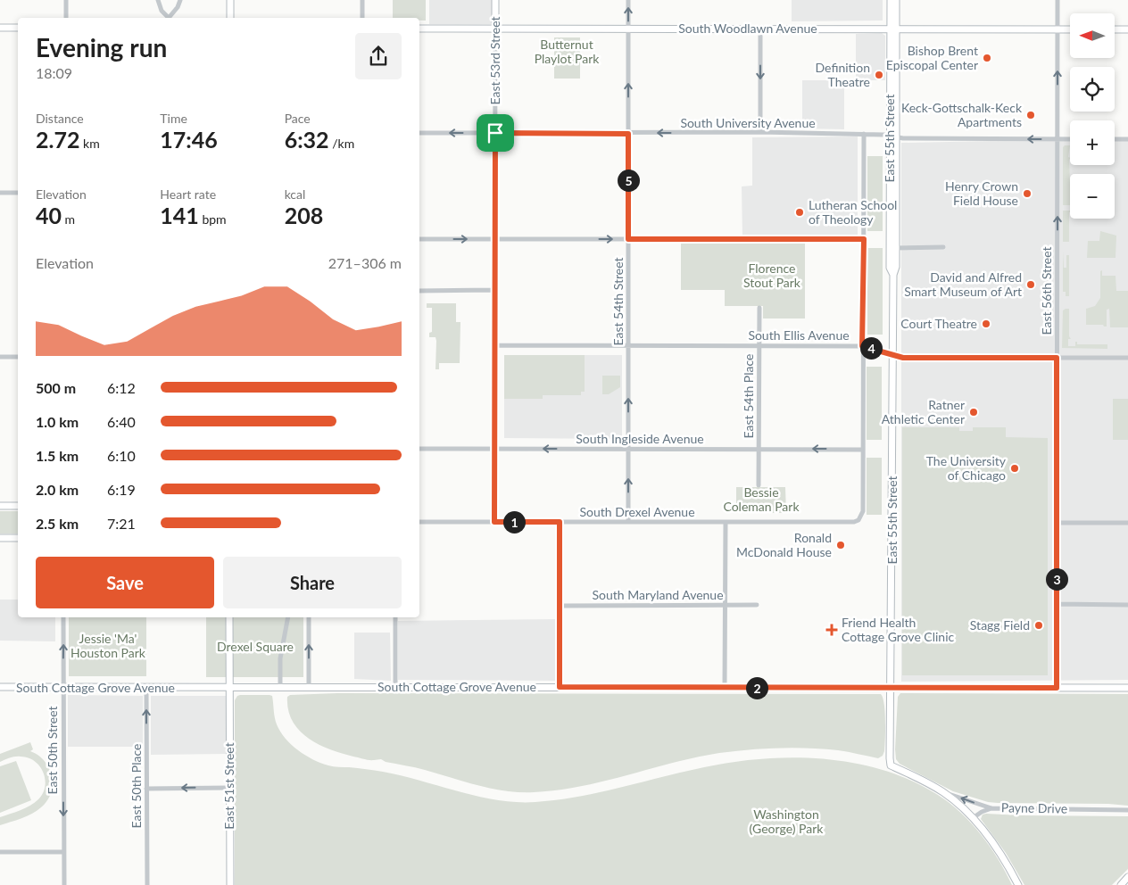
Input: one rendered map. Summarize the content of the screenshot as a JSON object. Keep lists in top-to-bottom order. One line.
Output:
{"streets":{"street":["South Woodlawn Avenue","East 53rd Street","South University Avenue","East 55th Street","East 56th Street","East 54th Street","South Ellis Avenue","East 54th Place","South Ingleside Avenue","South Drexel Avenue","South Maryland Avenue","South Cottage Grove Avenue","East 50th Street","East 50th Place","East 51st Street","Payne Drive"]},"crossings":[["South Woodlawn Avenue","East 53rd Street"],["South Woodlawn Avenue","East 55th Street"],["South Woodlawn Avenue","East 56th Street"],["South Woodlawn Avenue","East 54th Street"],["East 53rd Street","South University Avenue"],["East 53rd Street","South Ellis Avenue"],["East 53rd Street","South Ingleside Avenue"],["East 53rd Street","South Drexel Avenue"],["South University Avenue","East 55th Street"],["South University Avenue","East 56th Street"],["South University Avenue","East 54th Street"],["East 55th Street","South Ellis Avenue"],["East 55th Street","South Cottage Grove Avenue"],["East 55th Street","Payne Drive"],["East 56th Street","South Ellis Avenue"],["East 56th Street","South Cottage Grove Avenue"],["East 54th Street","South Ellis Avenue"],["East 54th Street","South Ingleside Avenue"],["East 54th Street","South Drexel Avenue"],["South Ellis Avenue","East 54th Place"],["East 54th Place","South Ingleside Avenue"],["South Ingleside Avenue","South Drexel Avenue"],["South Cottage Grove Avenue","East 50th Street"],["South Cottage Grove Avenue","East 50th Place"],["South Cottage Grove Avenue","East 51st Street"]],"one_way":["South University Avenue","East 56th Street","East 54th Street","South Ingleside Avenue","East 50th Place"],"parks":["Butternut Playlot Park","Florence Stout Park","Bessie Coleman Park","Jessie 'Ma' Houston Park","Drexel Square","Washington (George) Park"],"places":{"other":["Bishop Brent Episcopal Center","Definition Theatre","Keck-Gottschalk-Keck Apartments","Henry Crown Field House","Lutheran School of Theology","David and Alfred Smart Museum of Art","Court Theatre","Ratner Athletic Center","The University of Chicago","Ronald McDonald House","Stagg Field"],"health":["Friend Health Cottage Grove Clinic"]},"north":"left","page":{"map_buttons":["+","−"],"heading":["Evening run","18:09"],"stats":[["Distance","2.72 km"],["Time","17:46"],["Pace","6:32 /km"],["Elevation","40 m"],["Heart rate","141 bpm"],["kcal","208"]],"pins":["5","4","1","3","2"],"chart":["Elevation","271–306 m"],"list":[{"name":"500 m","note":"6:12"},{"name":"1.0 km","note":"6:40"},{"name":"1.5 km","note":"6:10"},{"name":"2.0 km","note":"6:19"},{"name":"2.5 km","note":"7:21"}],"buttons":["Save","Share"]}}
